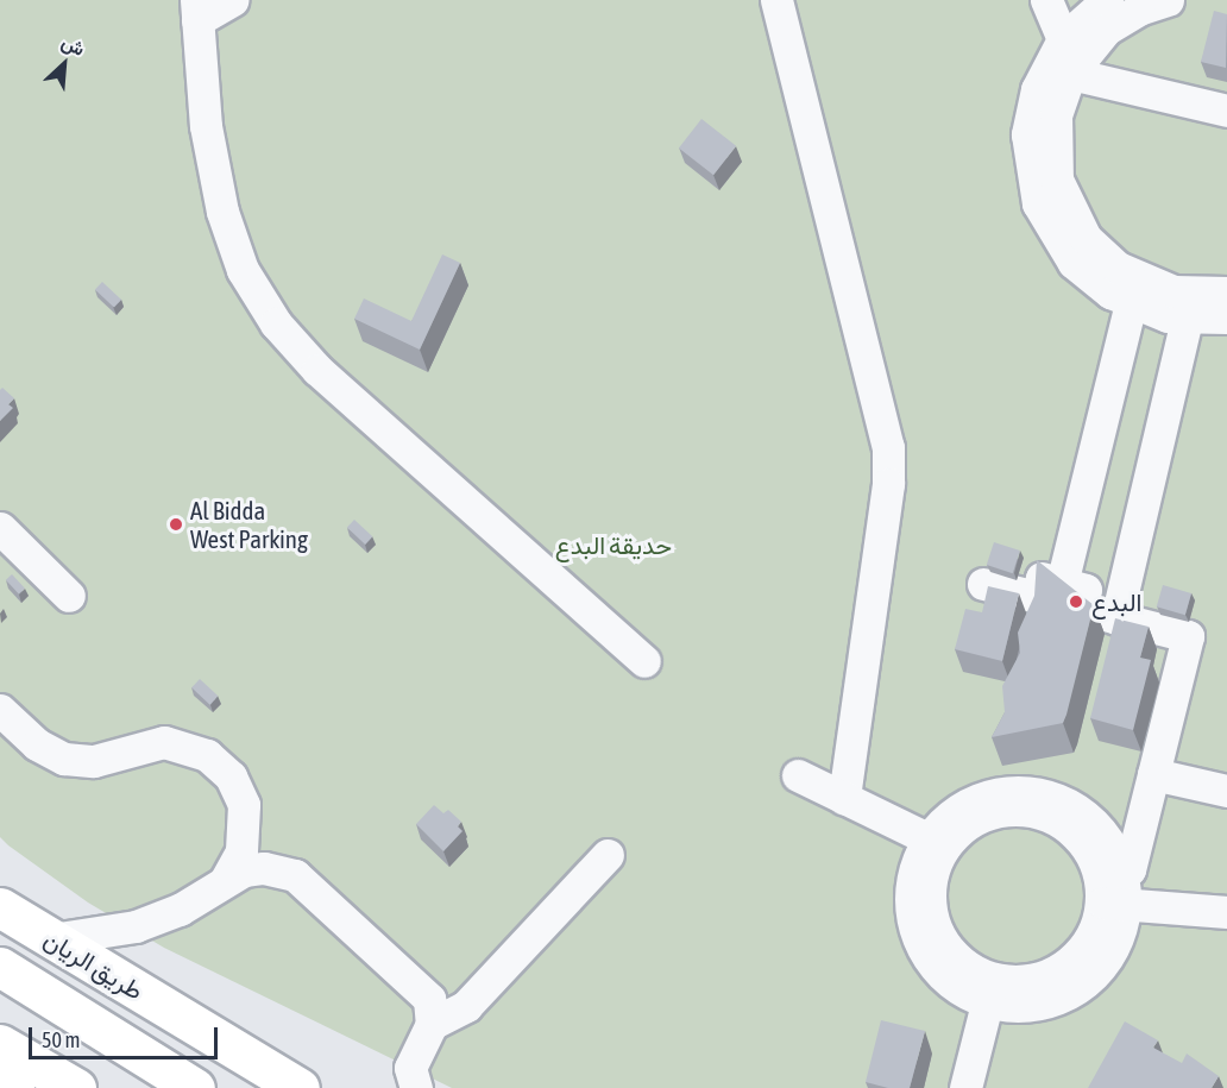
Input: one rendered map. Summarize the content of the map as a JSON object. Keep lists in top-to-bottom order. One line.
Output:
{"streets":{"main road":["طريق الريان"]},"parks":["حديقة البدع"],"places":["Al Bidda West Parking","البدع"],"scale_bar":"50 m","north":"top right"}
